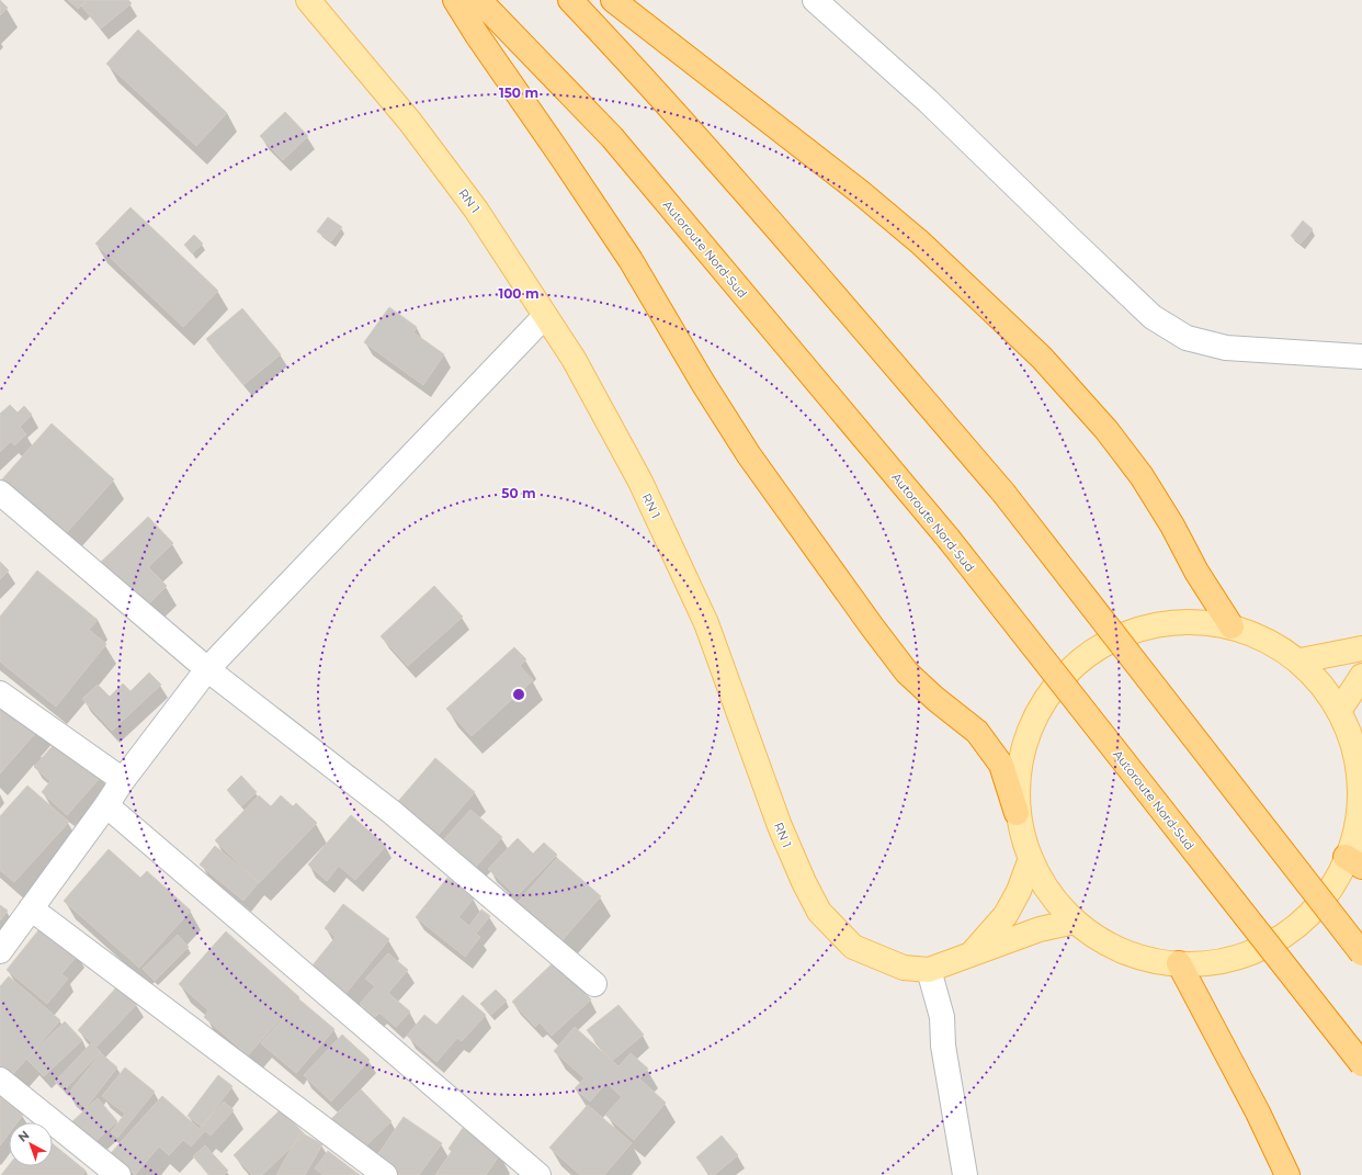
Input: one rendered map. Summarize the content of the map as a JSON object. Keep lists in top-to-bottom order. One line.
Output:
{"streets":{"highway":["Autoroute Nord-Sud"],"main road":["RN 1"]},"north":"top left","rings":["150 m","100 m","50 m"]}
